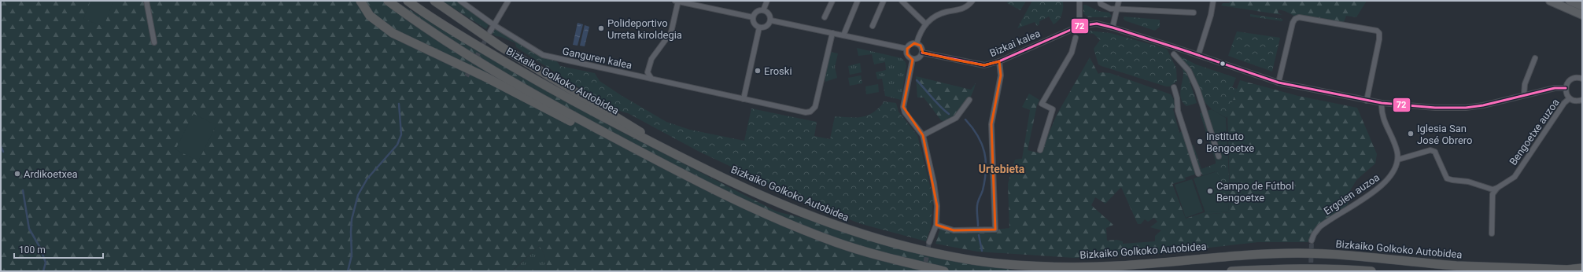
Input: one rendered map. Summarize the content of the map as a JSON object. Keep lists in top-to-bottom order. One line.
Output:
{"streets":{"highway":["Bizkaiko Golkoko Autobidea"],"street":["Bizkai kalea","Ganguren kalea","Bengoetxe auzoa","Ergoien auzoa"]},"districts":["Urtebieta"],"places":["Polideportivo Urreta kiroldegia","Eroski","Iglesia San José Obrero","Instituto Bengoetxe","Ardikoetxea","Campo de Fútbol Bengoetxe"],"lines":["transit line 72"],"scale_bar":"100 m"}
